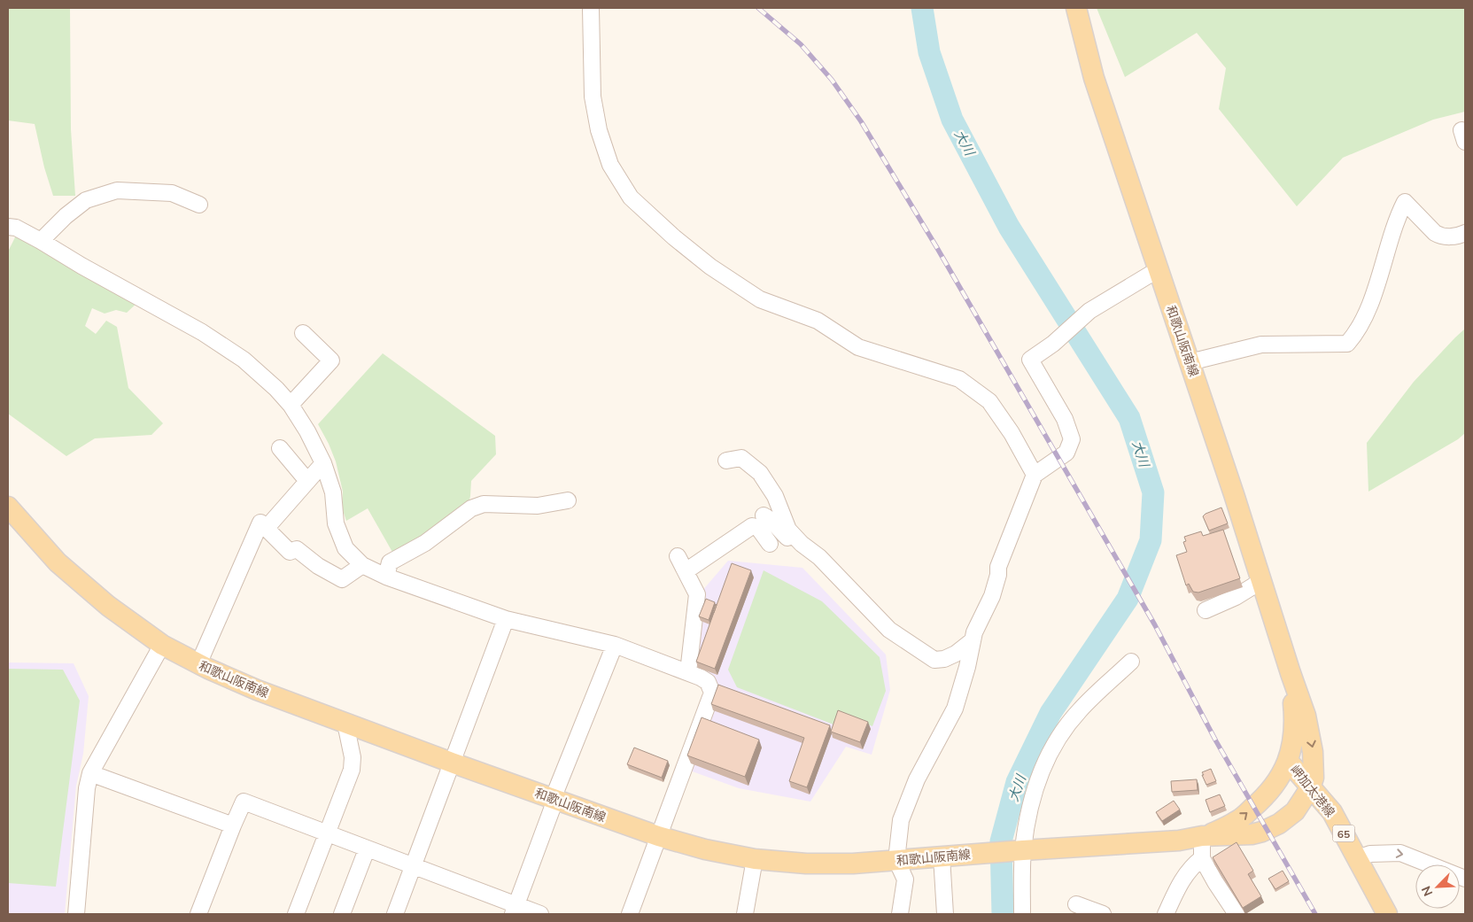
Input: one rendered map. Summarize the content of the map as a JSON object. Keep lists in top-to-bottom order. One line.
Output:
{"streets":{"main road":["和歌山阪南線","岬加太港線","65"]},"crossings":[["和歌山阪南線","岬加太港線"]],"water":["大川"],"north":"bottom left"}
